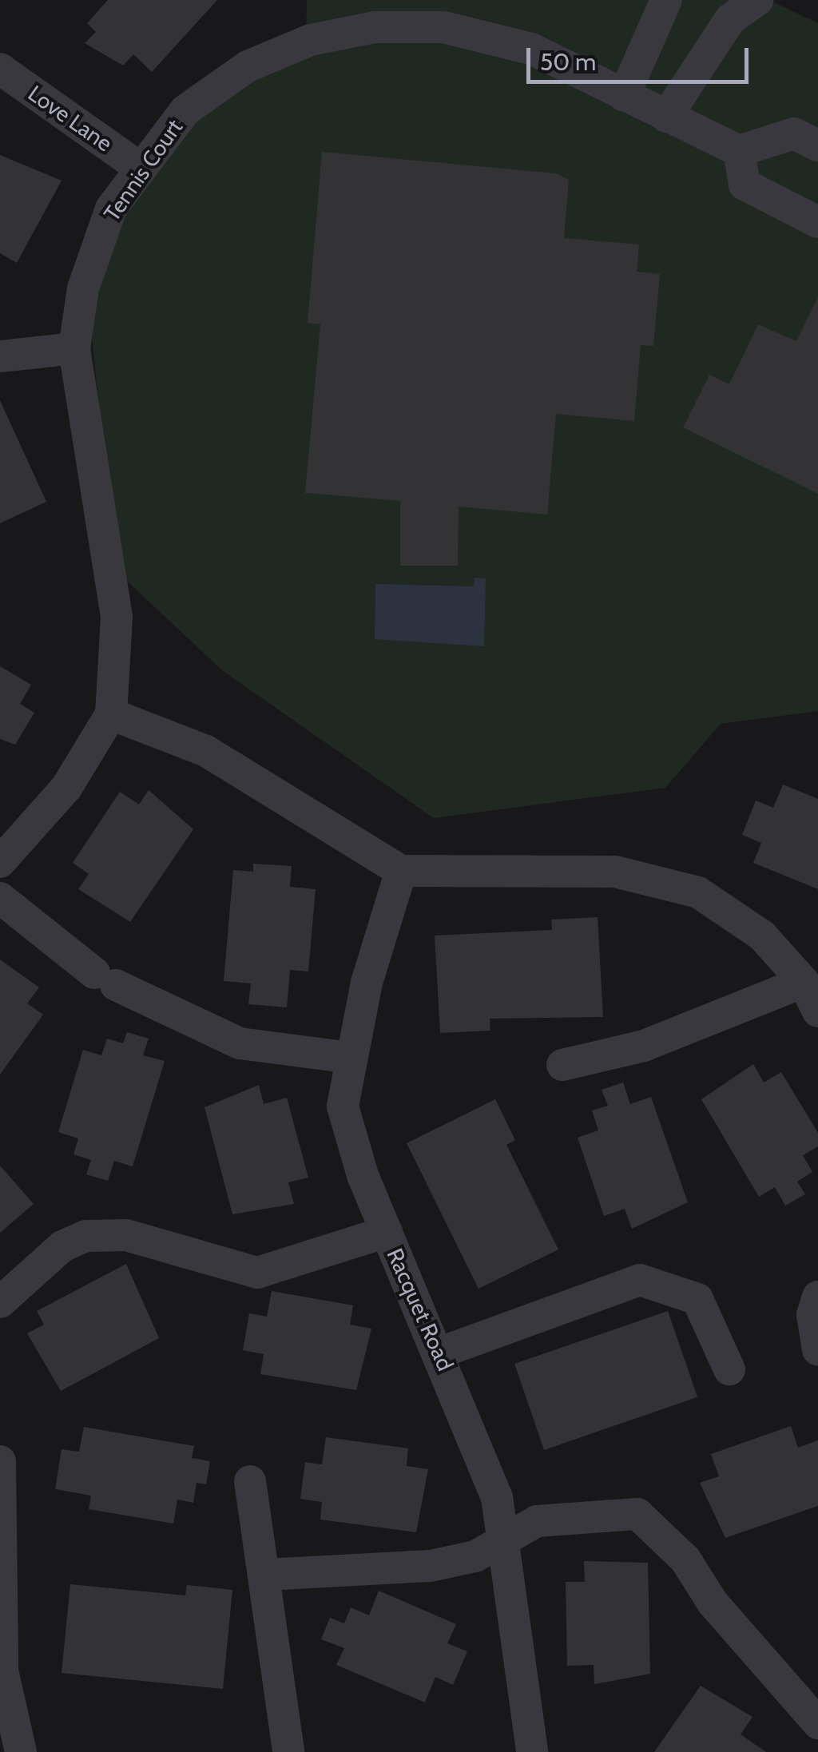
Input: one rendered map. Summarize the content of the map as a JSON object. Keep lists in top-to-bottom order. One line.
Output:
{"streets":{"street":["Love Lane","Tennis Court","Racquet Road"]},"crossings":[["Love Lane","Tennis Court"]],"scale_bar":"50 m"}
